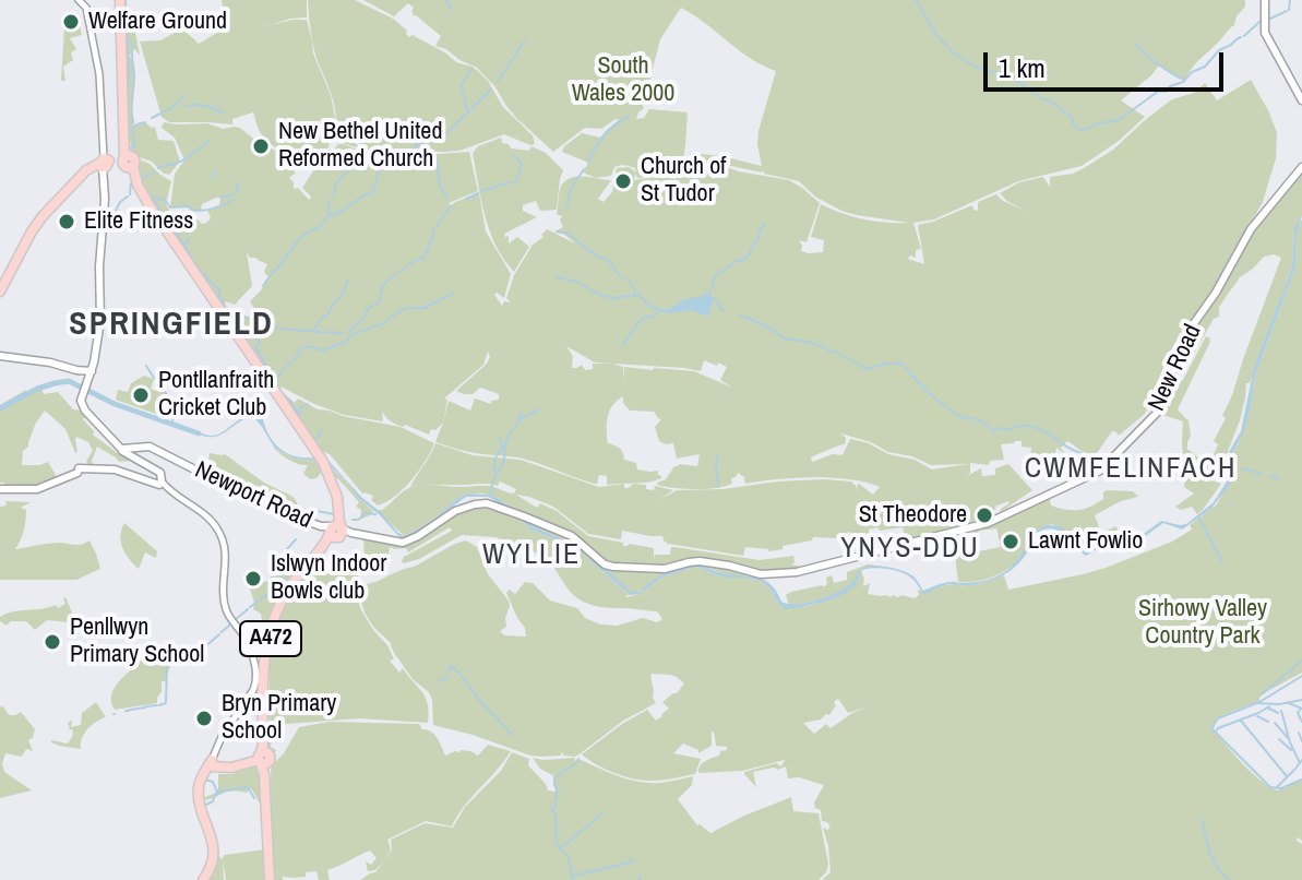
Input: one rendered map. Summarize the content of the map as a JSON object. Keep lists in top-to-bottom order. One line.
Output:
{"streets":{"main road":["New Road","Newport Road","A472"]},"crossings":[["New Road","Newport Road"],["Newport Road","A472"]],"districts":["SPRINGFIELD","CWMFELINFACH","YNYS-DDU","WYLLIE"],"parks":["South Wales 2000","Sirhowy Valley Country Park"],"places":["Welfare Ground","New Bethel United Reformed Church","Church of St Tudor","Elite Fitness","Pontllanfraith Cricket Club","St Theodore","Lawnt Fowlio","Islwyn Indoor Bowls club","Penllwyn Primary School","Bryn Primary School"],"scale_bar":"1 km"}
